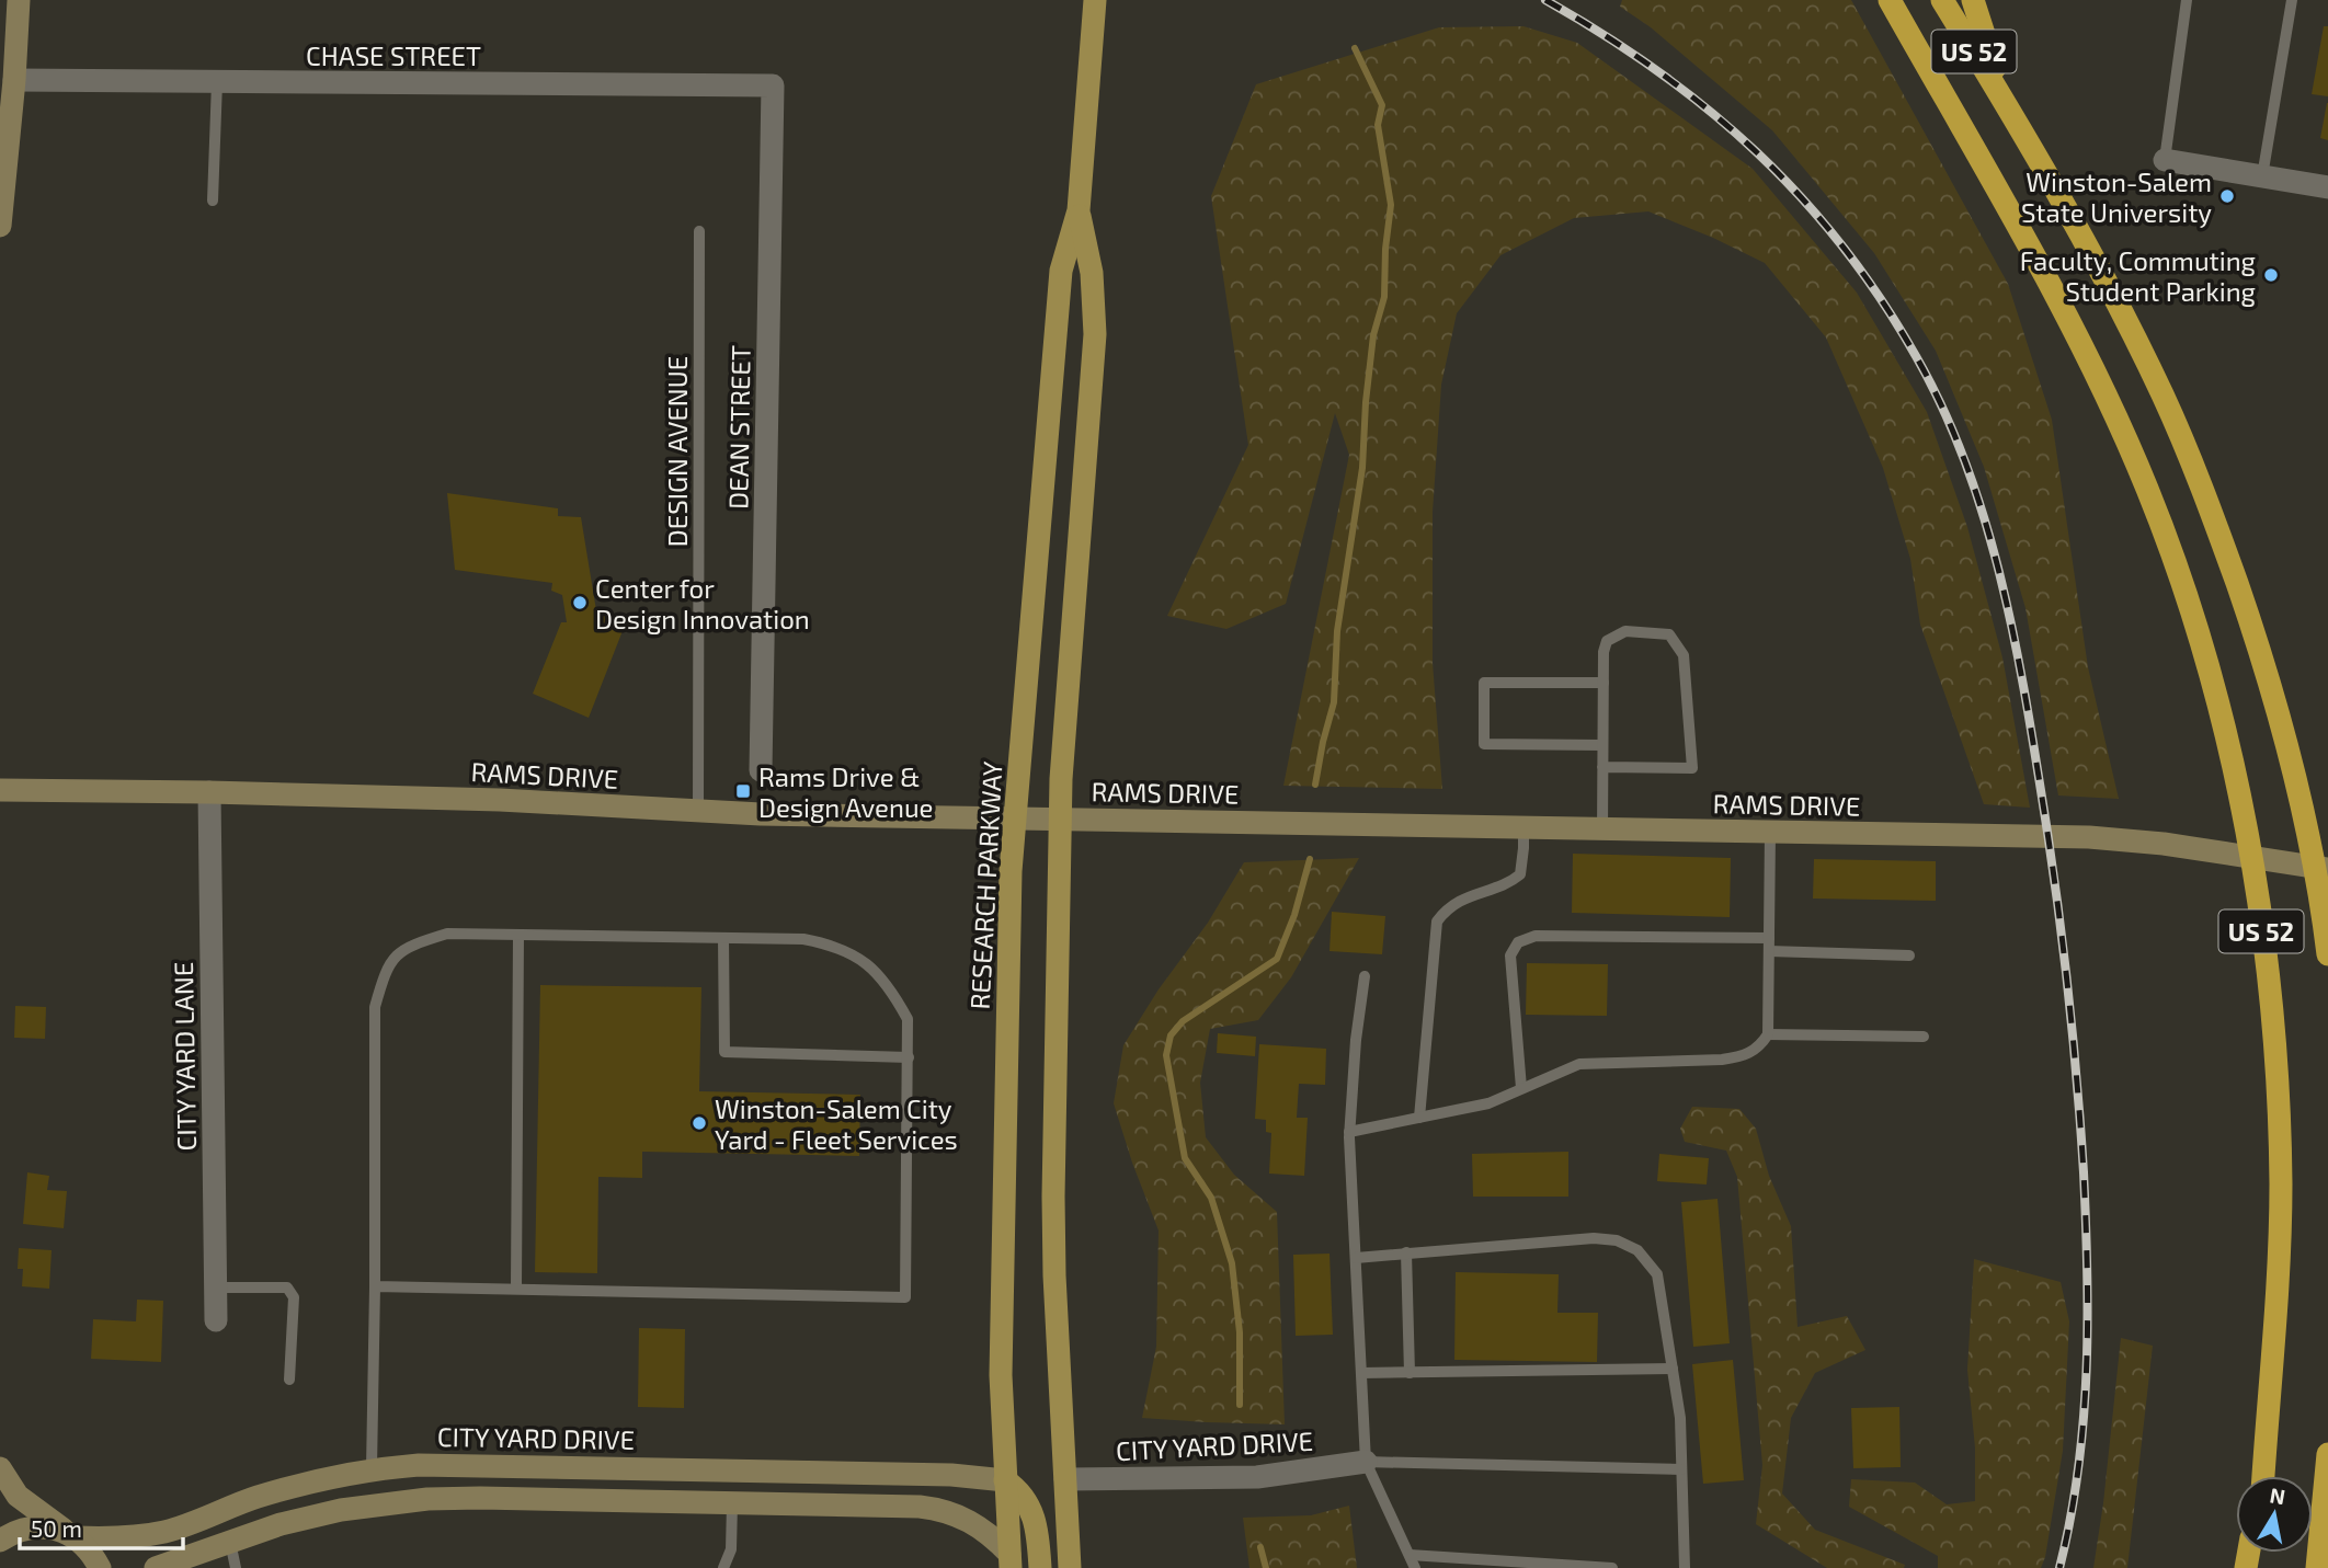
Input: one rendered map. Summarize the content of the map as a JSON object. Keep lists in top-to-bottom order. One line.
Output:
{"streets":{"highway":["US 52"],"main road":["RAMS DRIVE","RESEARCH PARKWAY","CITY YARD DRIVE"],"street":["CHASE STREET","DEAN STREET","CITY YARD LANE"],"lane":["DESIGN AVENUE"]},"crossings":[["CHASE STREET","DEAN STREET"],["DESIGN AVENUE","RAMS DRIVE"],["RAMS DRIVE","RESEARCH PARKWAY"],["RAMS DRIVE","CITY YARD LANE"],["RESEARCH PARKWAY","CITY YARD DRIVE"]],"places":{"other":["Winston-Salem State University","Faculty, Commuting Student Parking","Center for Design Innovation","Winston-Salem City Yard - Fleet Services"],"transit":["Rams Drive & Design Avenue"]},"scale_bar":"50 m","north":"top"}
